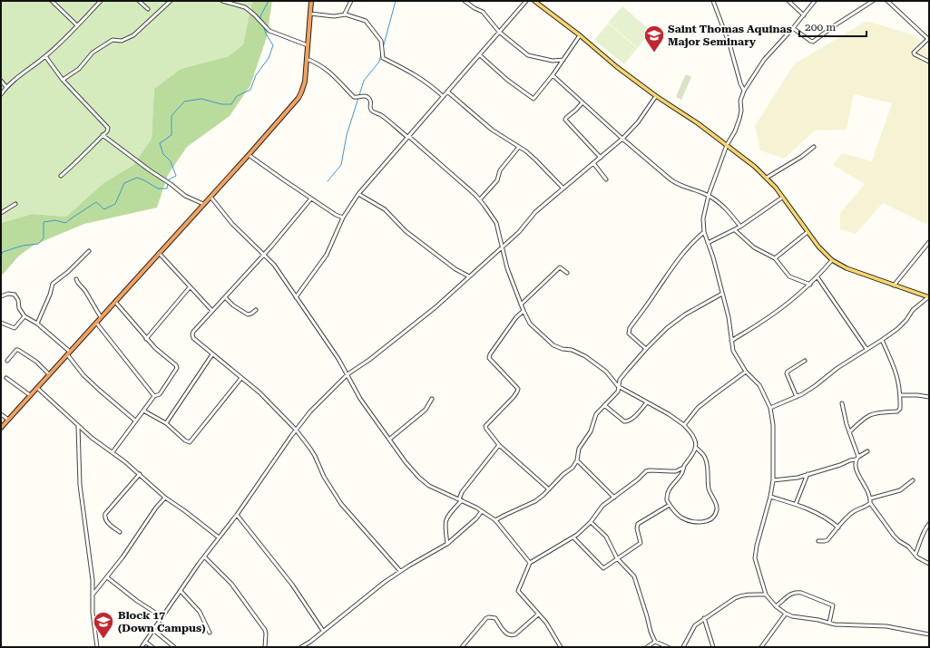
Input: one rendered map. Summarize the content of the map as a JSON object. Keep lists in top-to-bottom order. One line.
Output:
{"places":{"school or university":["Saint Thomas Aquinas Major Seminary","Block 17 (Down Campus)"]},"scale_bar":"200 m"}
